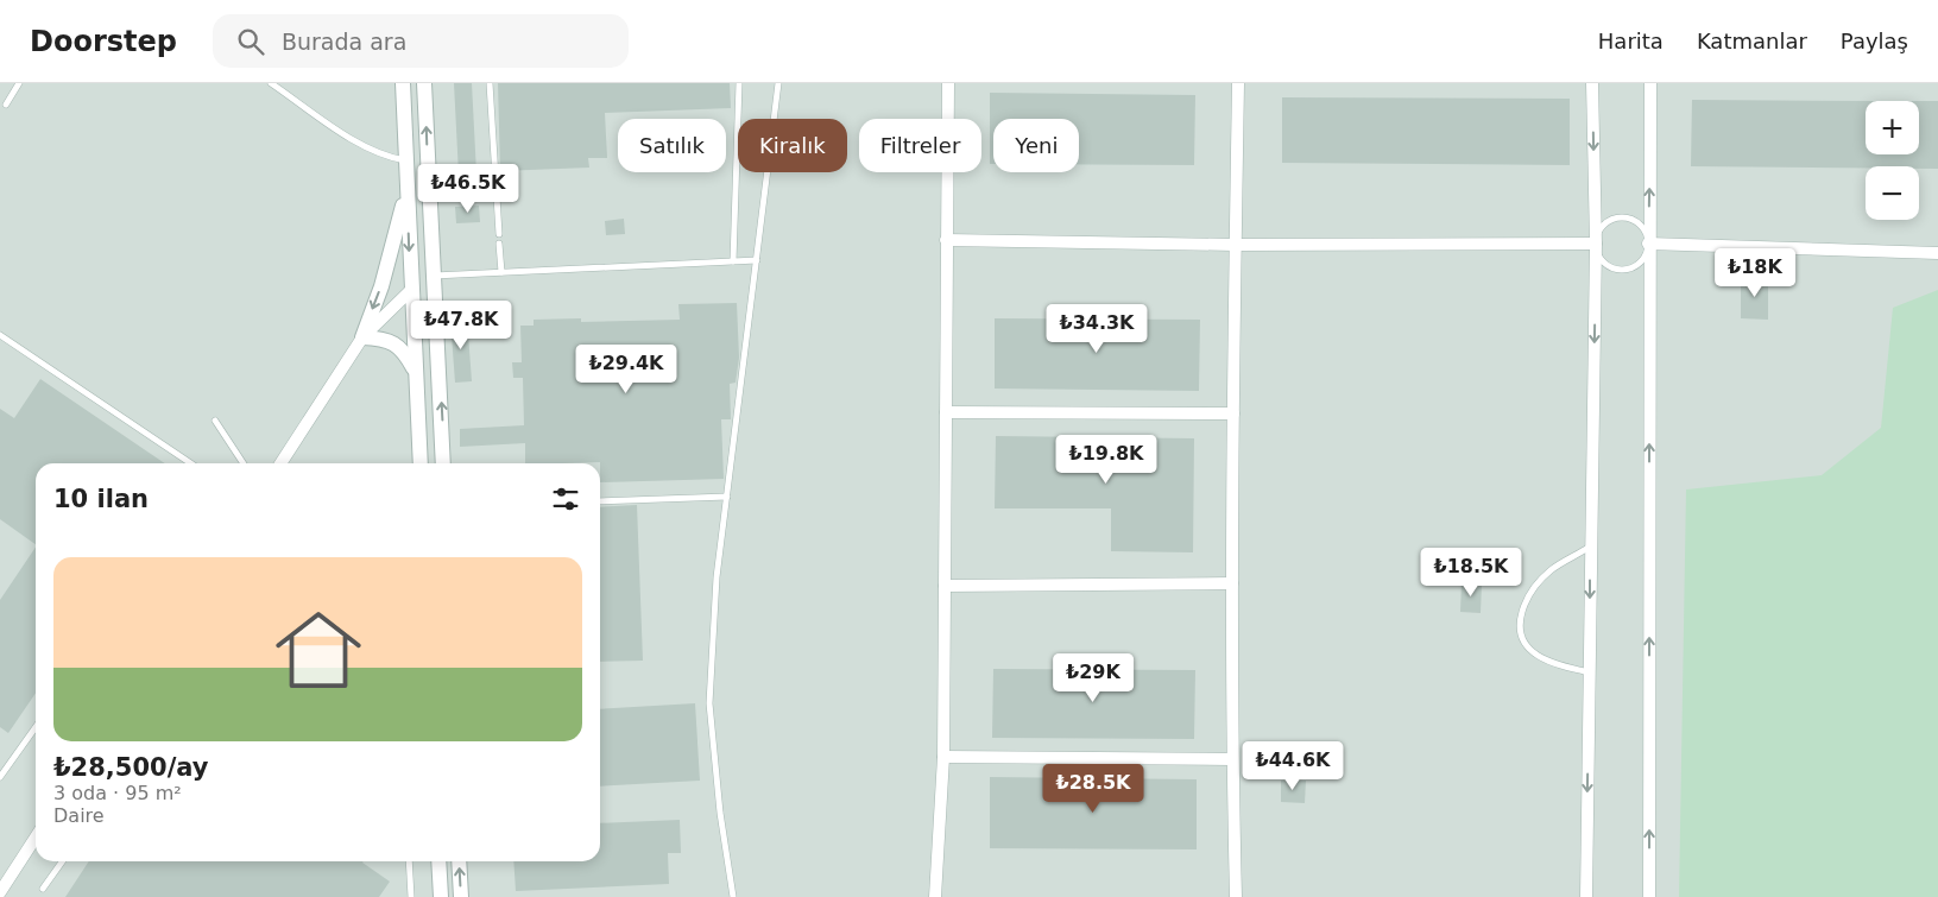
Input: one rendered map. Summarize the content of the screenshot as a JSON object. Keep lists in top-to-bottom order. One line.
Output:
{"page":{"header":"Doorstep","search":"Burada ara","nav":["Harita","Katmanlar","Paylaş"],"map_buttons":["+","−"],"chip":["Satılık","Kiralık","Filtreler","Yeni"],"price":["₺46.5K","₺18K","₺47.8K","₺34.3K","₺29.4K","₺19.8K","₺18.5K","₺29K","₺44.6K","₺28.5K"],"heading":"10 ilan","list":[{"name":"₺28,500/ay","note":"3 oda · 95 m² · Daire"}]}}
